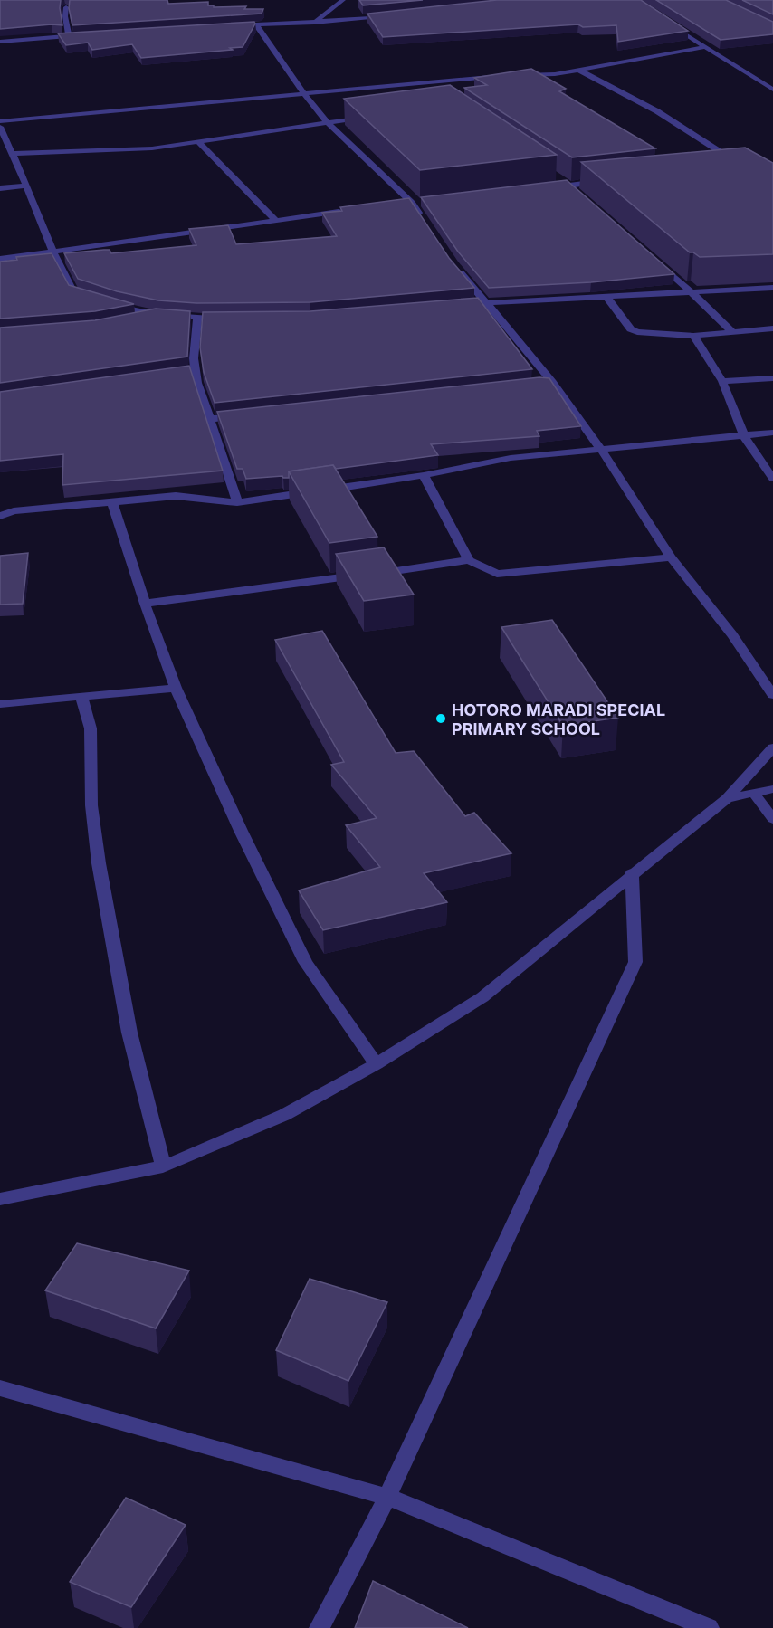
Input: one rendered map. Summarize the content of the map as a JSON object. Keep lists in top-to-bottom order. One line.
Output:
{"places":["HOTORO MARADI SPECIAL PRIMARY SCHOOL"]}
